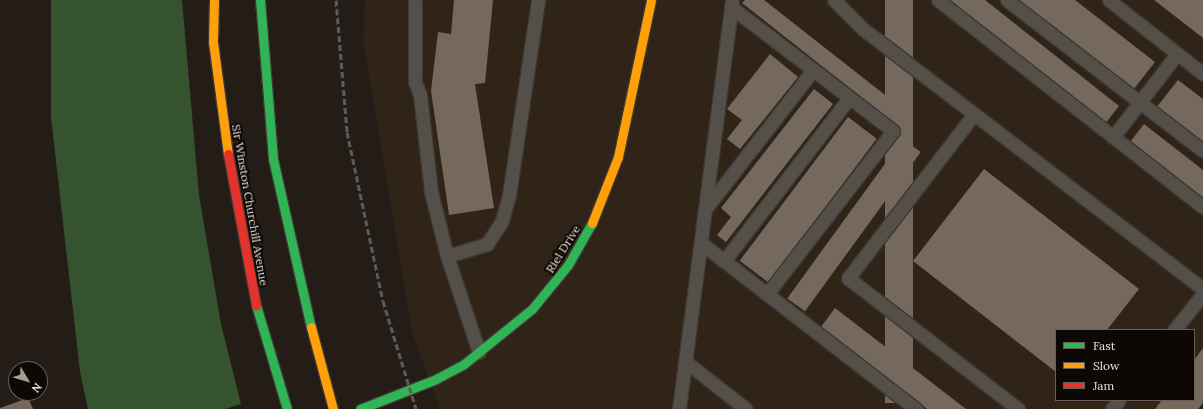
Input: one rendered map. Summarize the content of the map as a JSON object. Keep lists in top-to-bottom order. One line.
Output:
{"streets":{"main road":["Sir Winston Churchill Avenue","Riel Drive"]},"legend":["Fast","Slow","Jam"],"north":"bottom right"}
